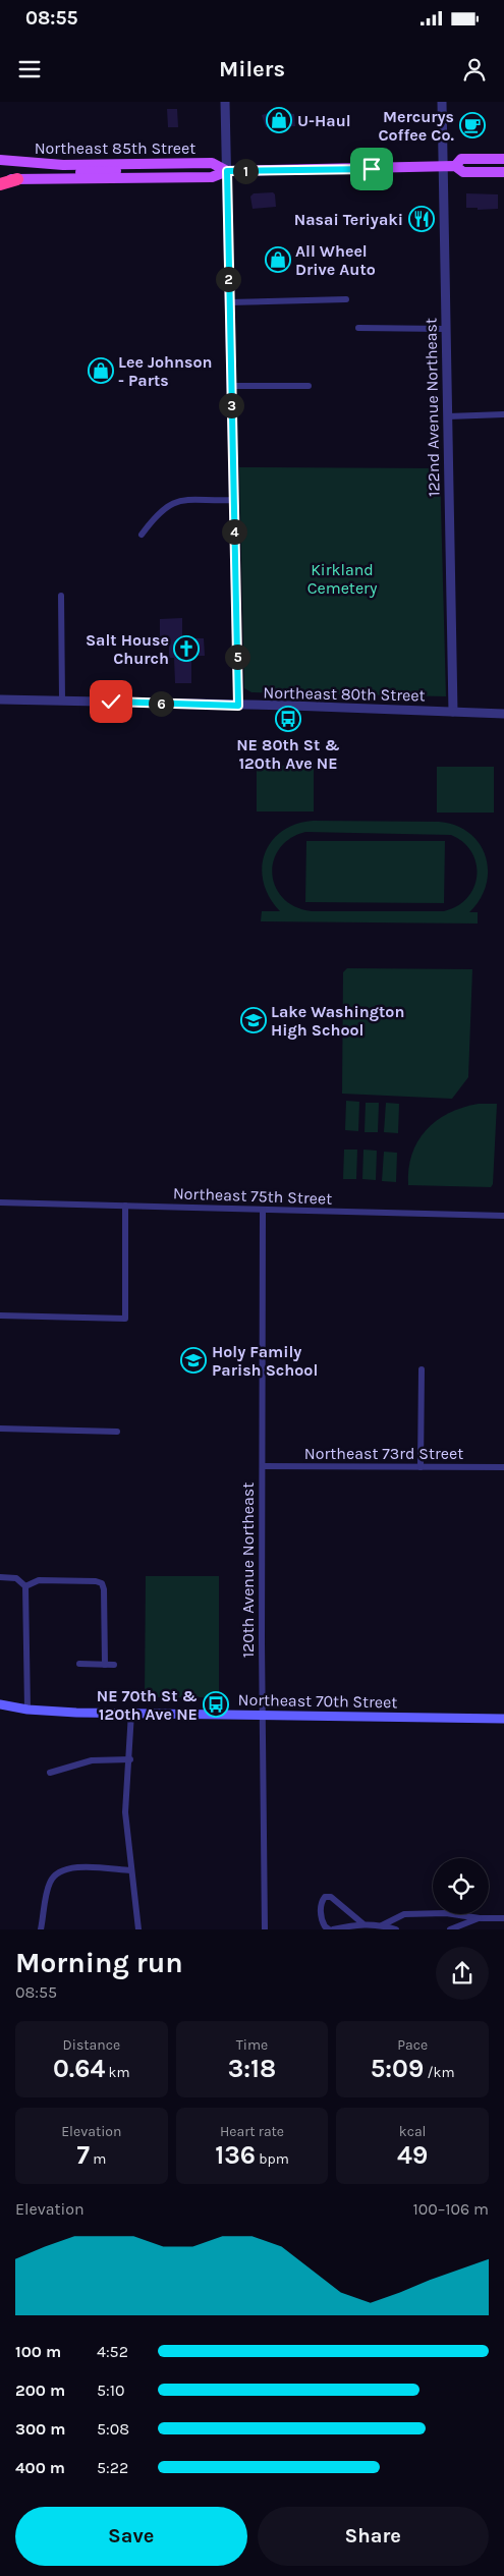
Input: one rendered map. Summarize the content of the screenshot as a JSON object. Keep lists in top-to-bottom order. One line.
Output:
{"streets":{"main road":["Northeast 85th Street","Northeast 70th Street"],"street":["122nd Avenue Northeast","Northeast 80th Street","Northeast 75th Street","Northeast 73rd Street","120th Avenue Northeast"]},"crossings":[["Northeast 85th Street","122nd Avenue Northeast"],["122nd Avenue Northeast","Northeast 80th Street"],["Northeast 75th Street","120th Avenue Northeast"],["Northeast 73rd Street","120th Avenue Northeast"],["120th Avenue Northeast","Northeast 70th Street"]],"parks":["Kirkland Cemetery"],"places":{"shop":["U-Haul","All Wheel Drive Auto","Lee Johnson - Parts"],"cafe":["Mercurys Coffee Co."],"restaurant":["Nasai Teriyaki"],"church":["Salt House Church"],"bus stop":["NE 80th St & 120th Ave NE","NE 70th St & 120th Ave NE"],"school or university":["Lake Washington High School","Holy Family Parish School"]},"page":{"status":"08:55","header":"Milers","pins":["1","2","3","4","5","6"],"heading":["Morning run","08:55"],"stats":[["Distance","0.64 km"],["Time","3:18"],["Pace","5:09 /km"],["Elevation","7 m"],["Heart rate","136 bpm"],["kcal","49"]],"chart":["Elevation","100–106 m"],"list":[{"name":"100 m","note":"4:52"},{"name":"200 m","note":"5:10"},{"name":"300 m","note":"5:08"},{"name":"400 m","note":"5:22"}],"buttons":["Save","Share"]}}
